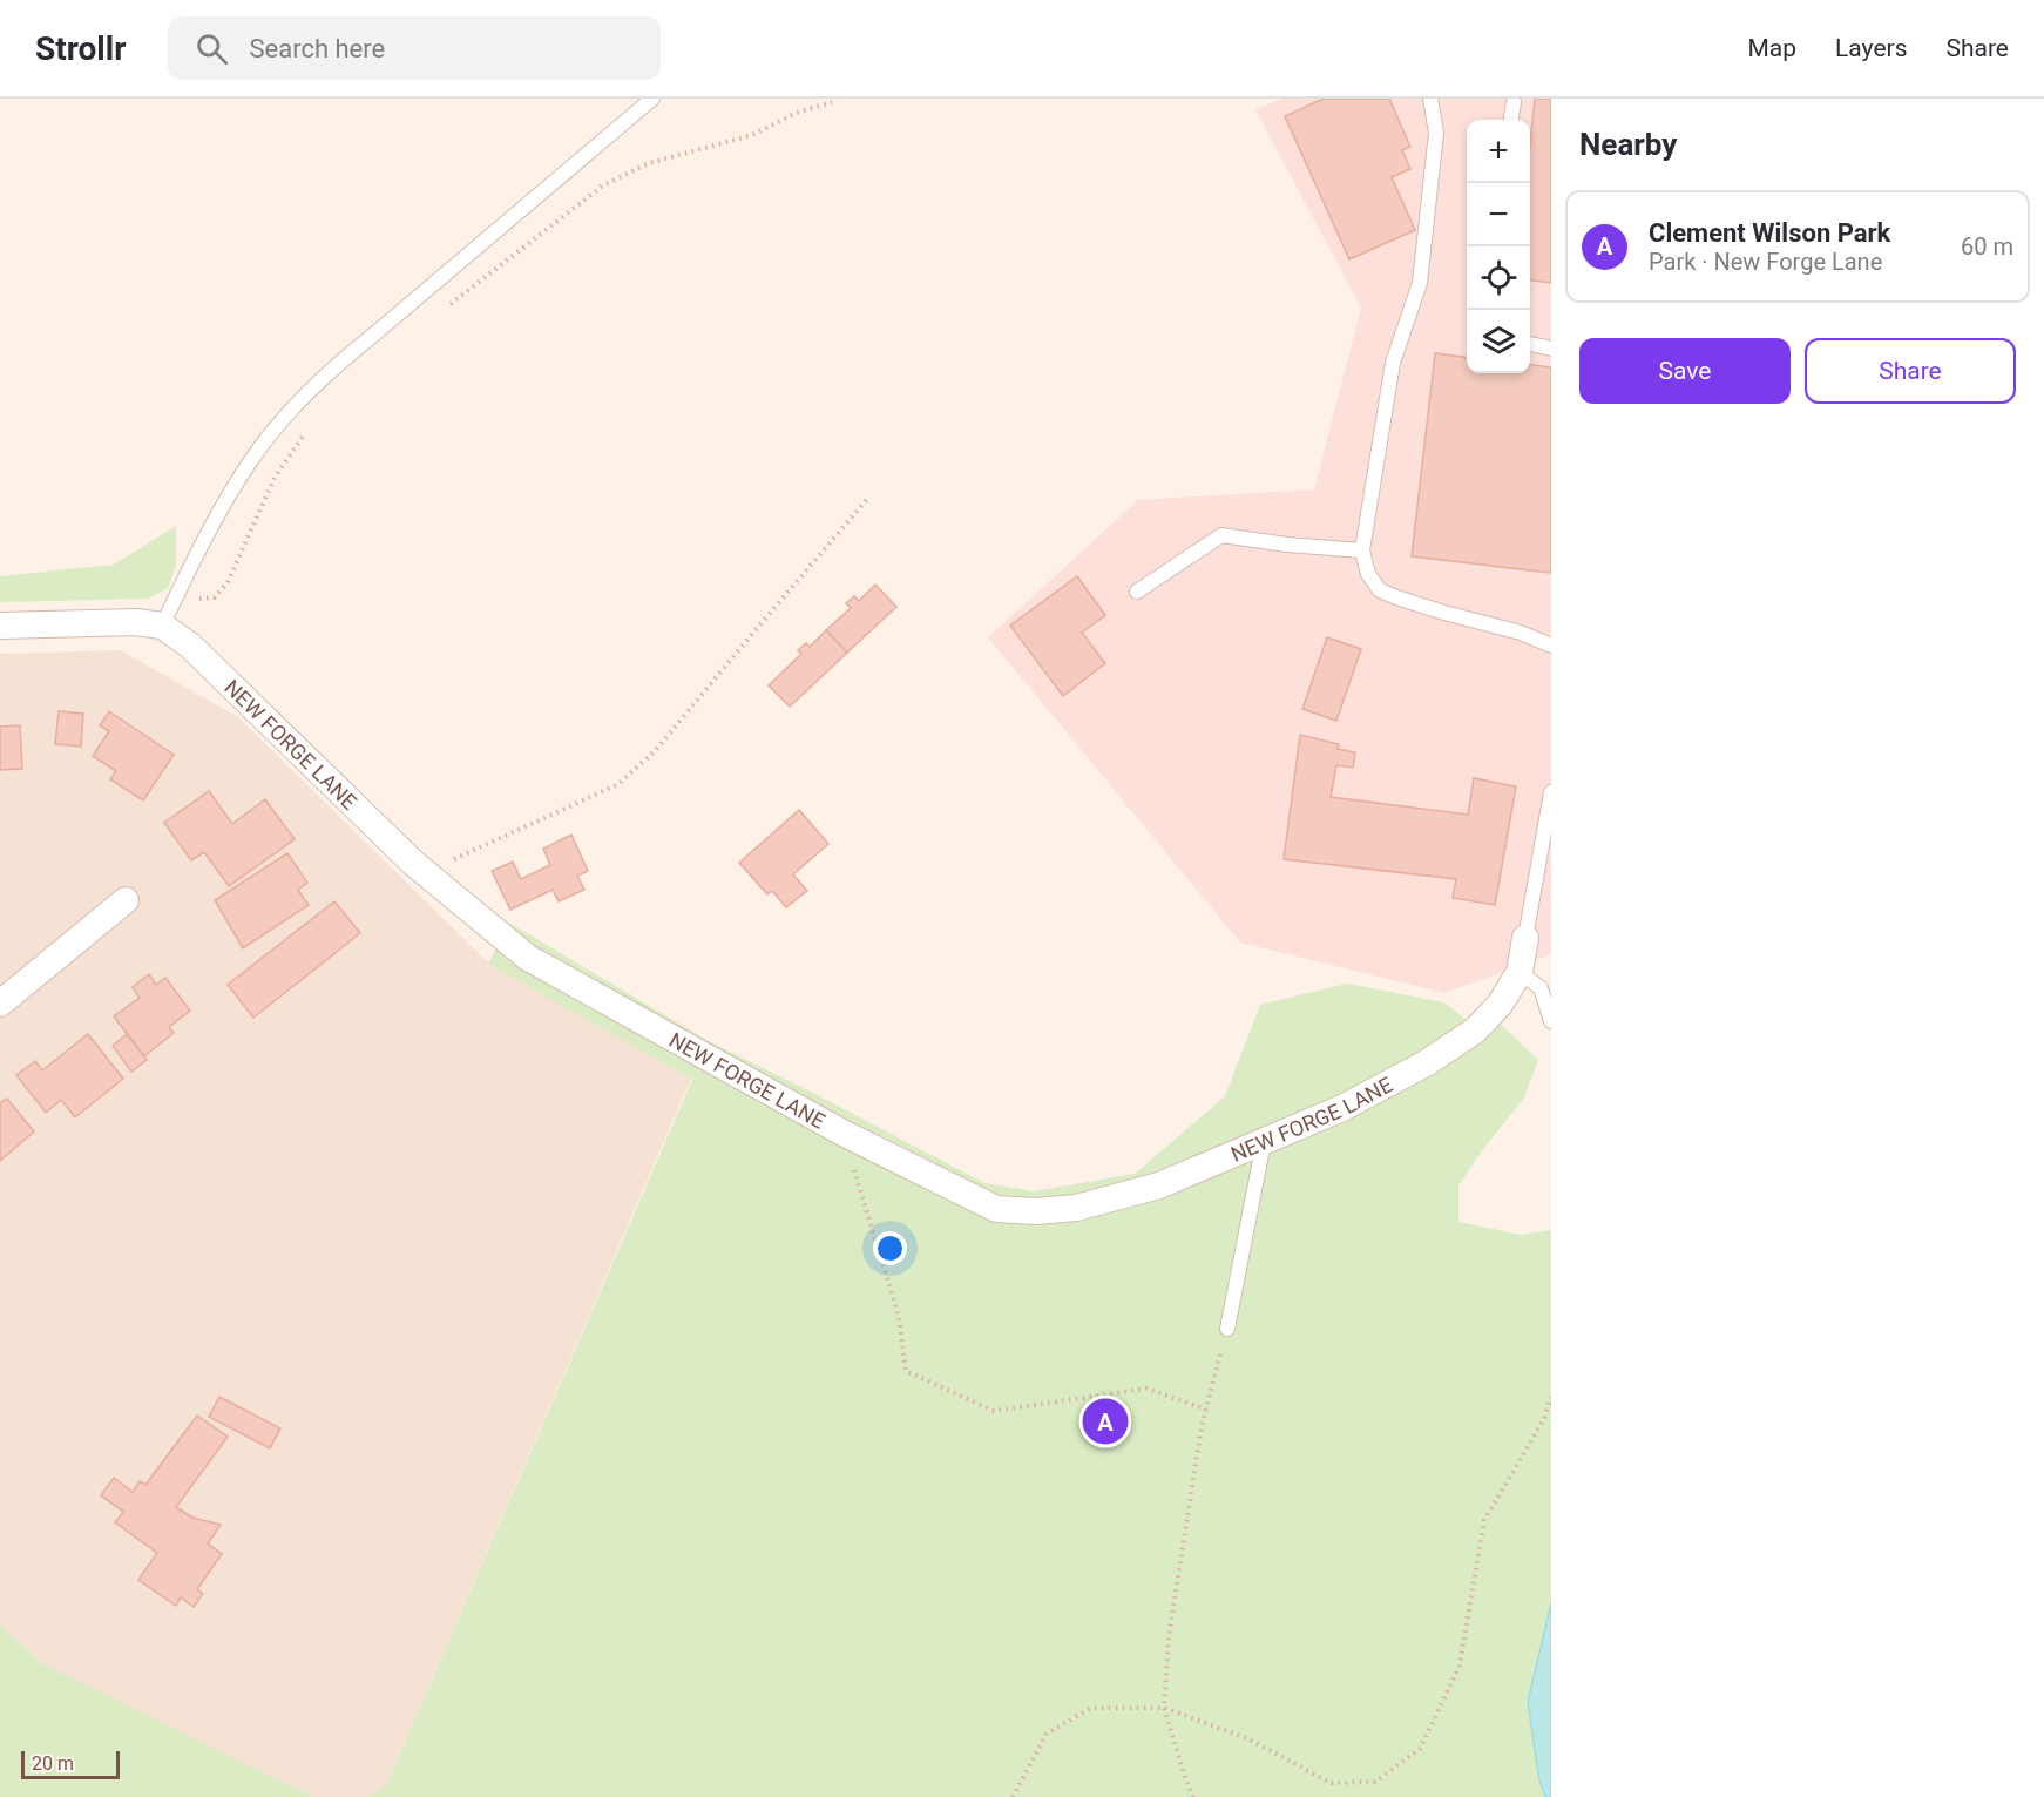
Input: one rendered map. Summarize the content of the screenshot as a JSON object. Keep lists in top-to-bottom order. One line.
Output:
{"streets":{"street":["NEW FORGE LANE"]},"scale_bar":"20 m","page":{"header":"Strollr","search":"Search here","nav":["Map","Layers","Share"],"heading":"Nearby","map_buttons":["+","−"],"list":[{"mark":"A","name":"Clement Wilson Park","note":"Park · New Forge Lane","value":"60 m"}],"buttons":["Save","Share"],"pins":"A","scale":"20 m"}}
